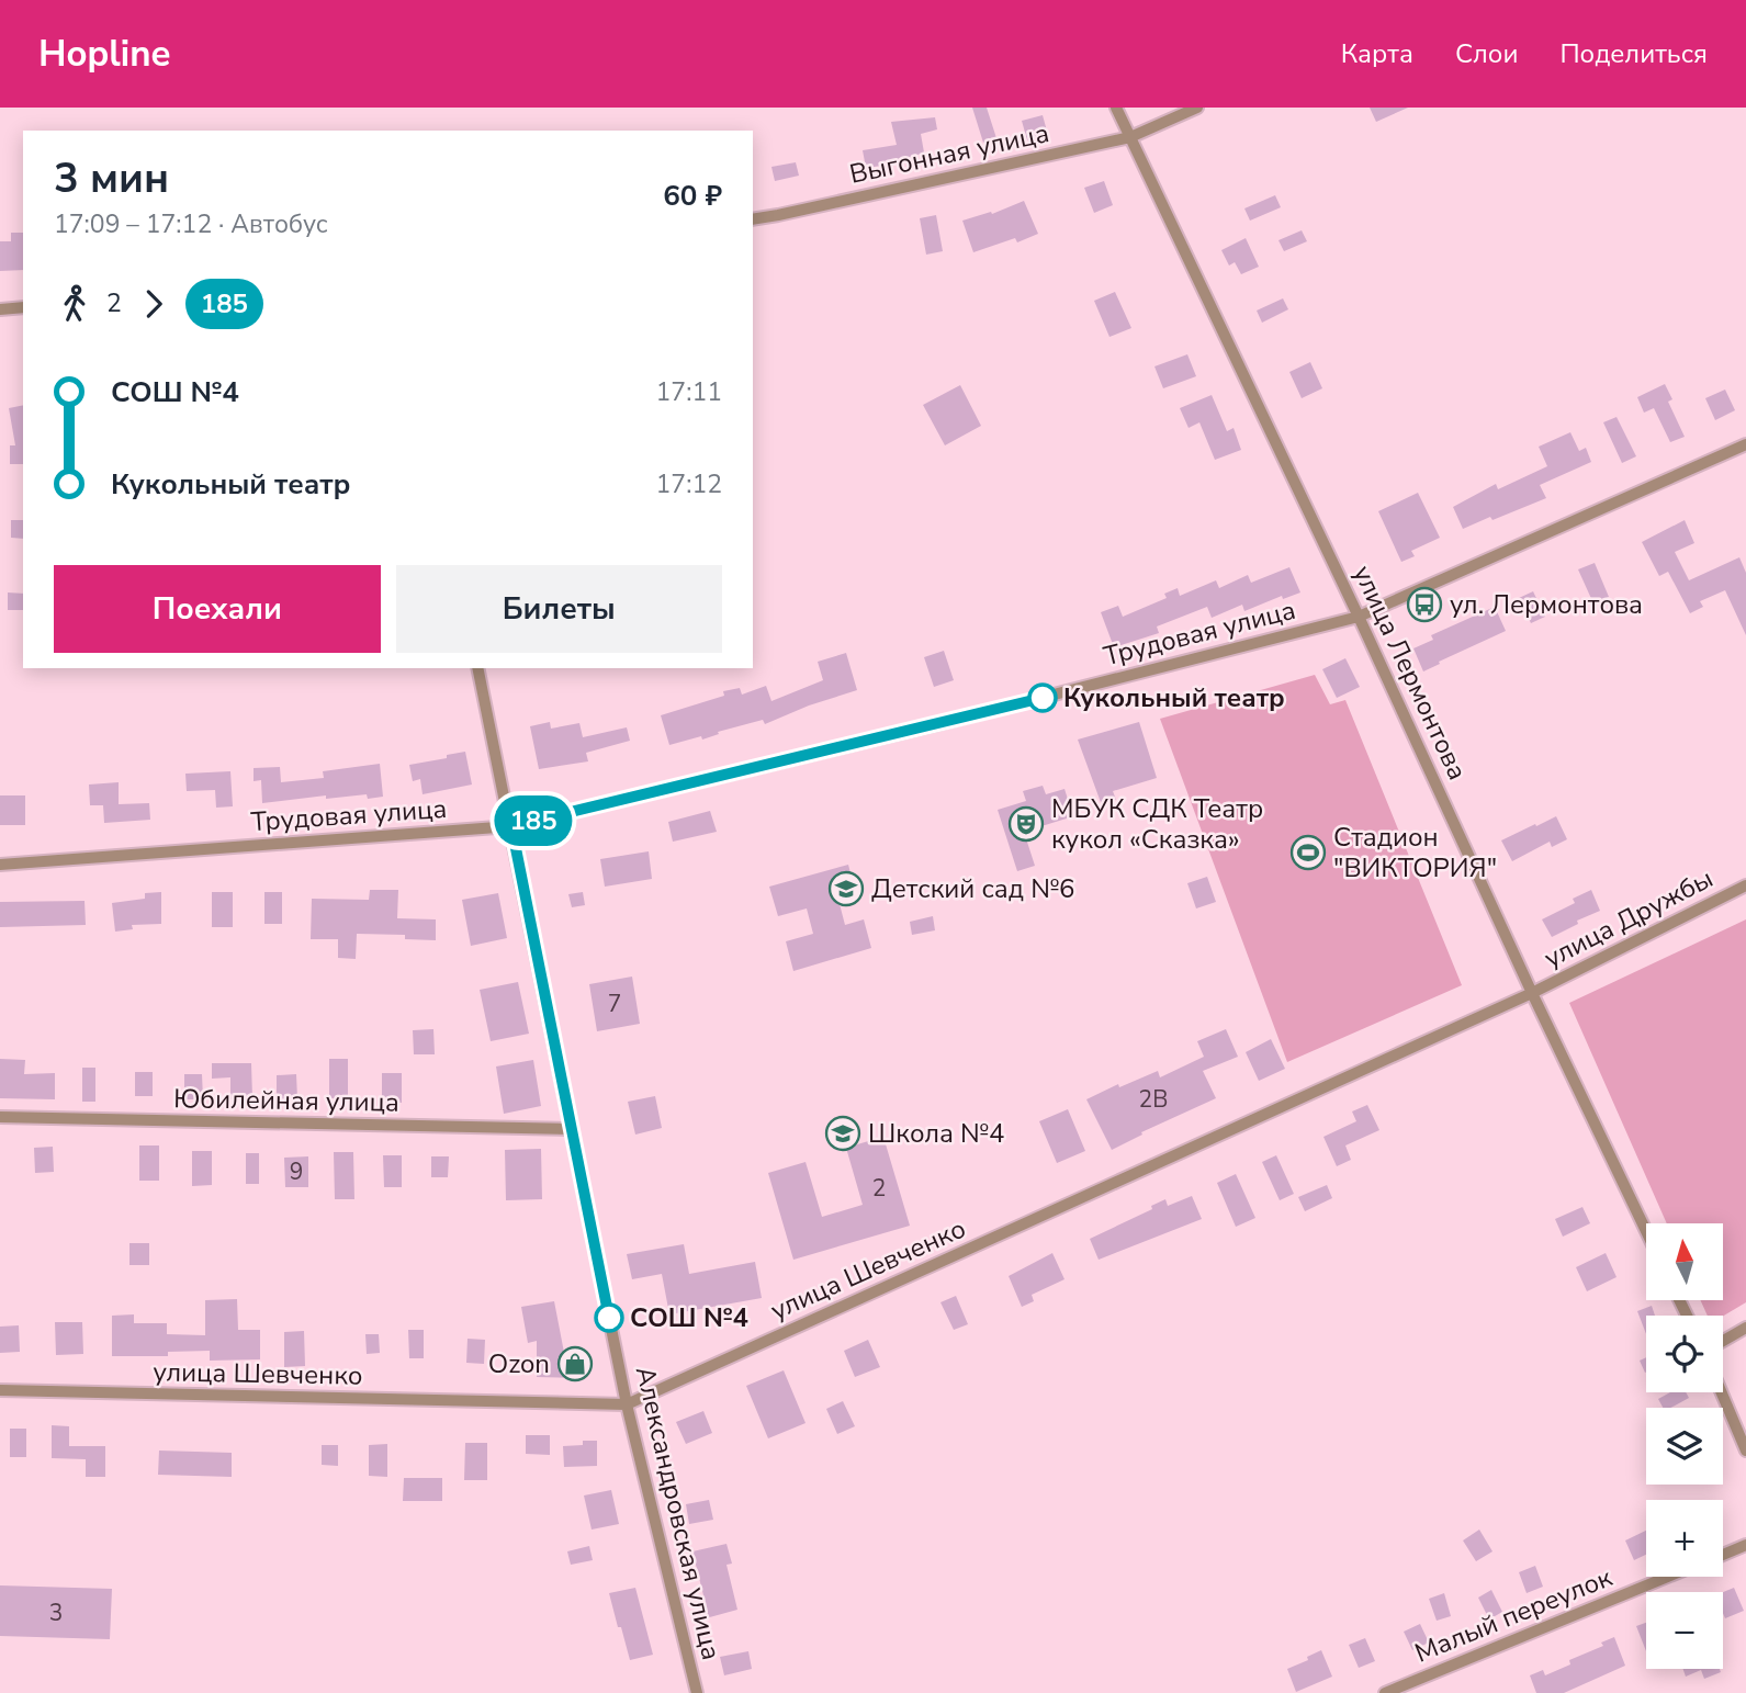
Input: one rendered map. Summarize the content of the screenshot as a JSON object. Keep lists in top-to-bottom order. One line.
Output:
{"streets":{"street":["Выгонная улица","Трудовая улица","улица Лермонтова","улица Дружбы","Юбилейная улица","улица Шевченко","Александровская улица","Малый переулок"]},"crossings":[["Выгонная улица","улица Лермонтова"],["Трудовая улица","улица Лермонтова"],["Трудовая улица","Александровская улица"],["улица Лермонтова","улица Дружбы"],["улица Лермонтова","улица Шевченко"],["улица Дружбы","улица Шевченко"],["Юбилейная улица","Александровская улица"],["улица Шевченко","Александровская улица"]],"places":{"bus stop":["ул. Лермонтова"],"other":["Кукольный театр","СОШ №4"],"theatre":["МБУК СДК Театр кукол «Сказка»"],"sports":["Стадион \"ВИКТОРИЯ\""],"school or university":["Детский сад №6","Школа №4"],"shop":["Ozon"]},"lines":["bus line 185"],"house_numbers":["7","2В","9","2","3"],"north":"top","page":{"header":"Hopline","nav":["Карта","Слои","Поделиться"],"on_map":"185","heading":["3 мин","17:09 – 17:12 · Автобус","60 ₽"],"legs":["2","185"],"list":[{"name":"СОШ №4","value":"17:11"},{"name":"Кукольный театр","value":"17:12"}],"buttons":["Поехали","Билеты"],"map_buttons":["+","−"]}}
